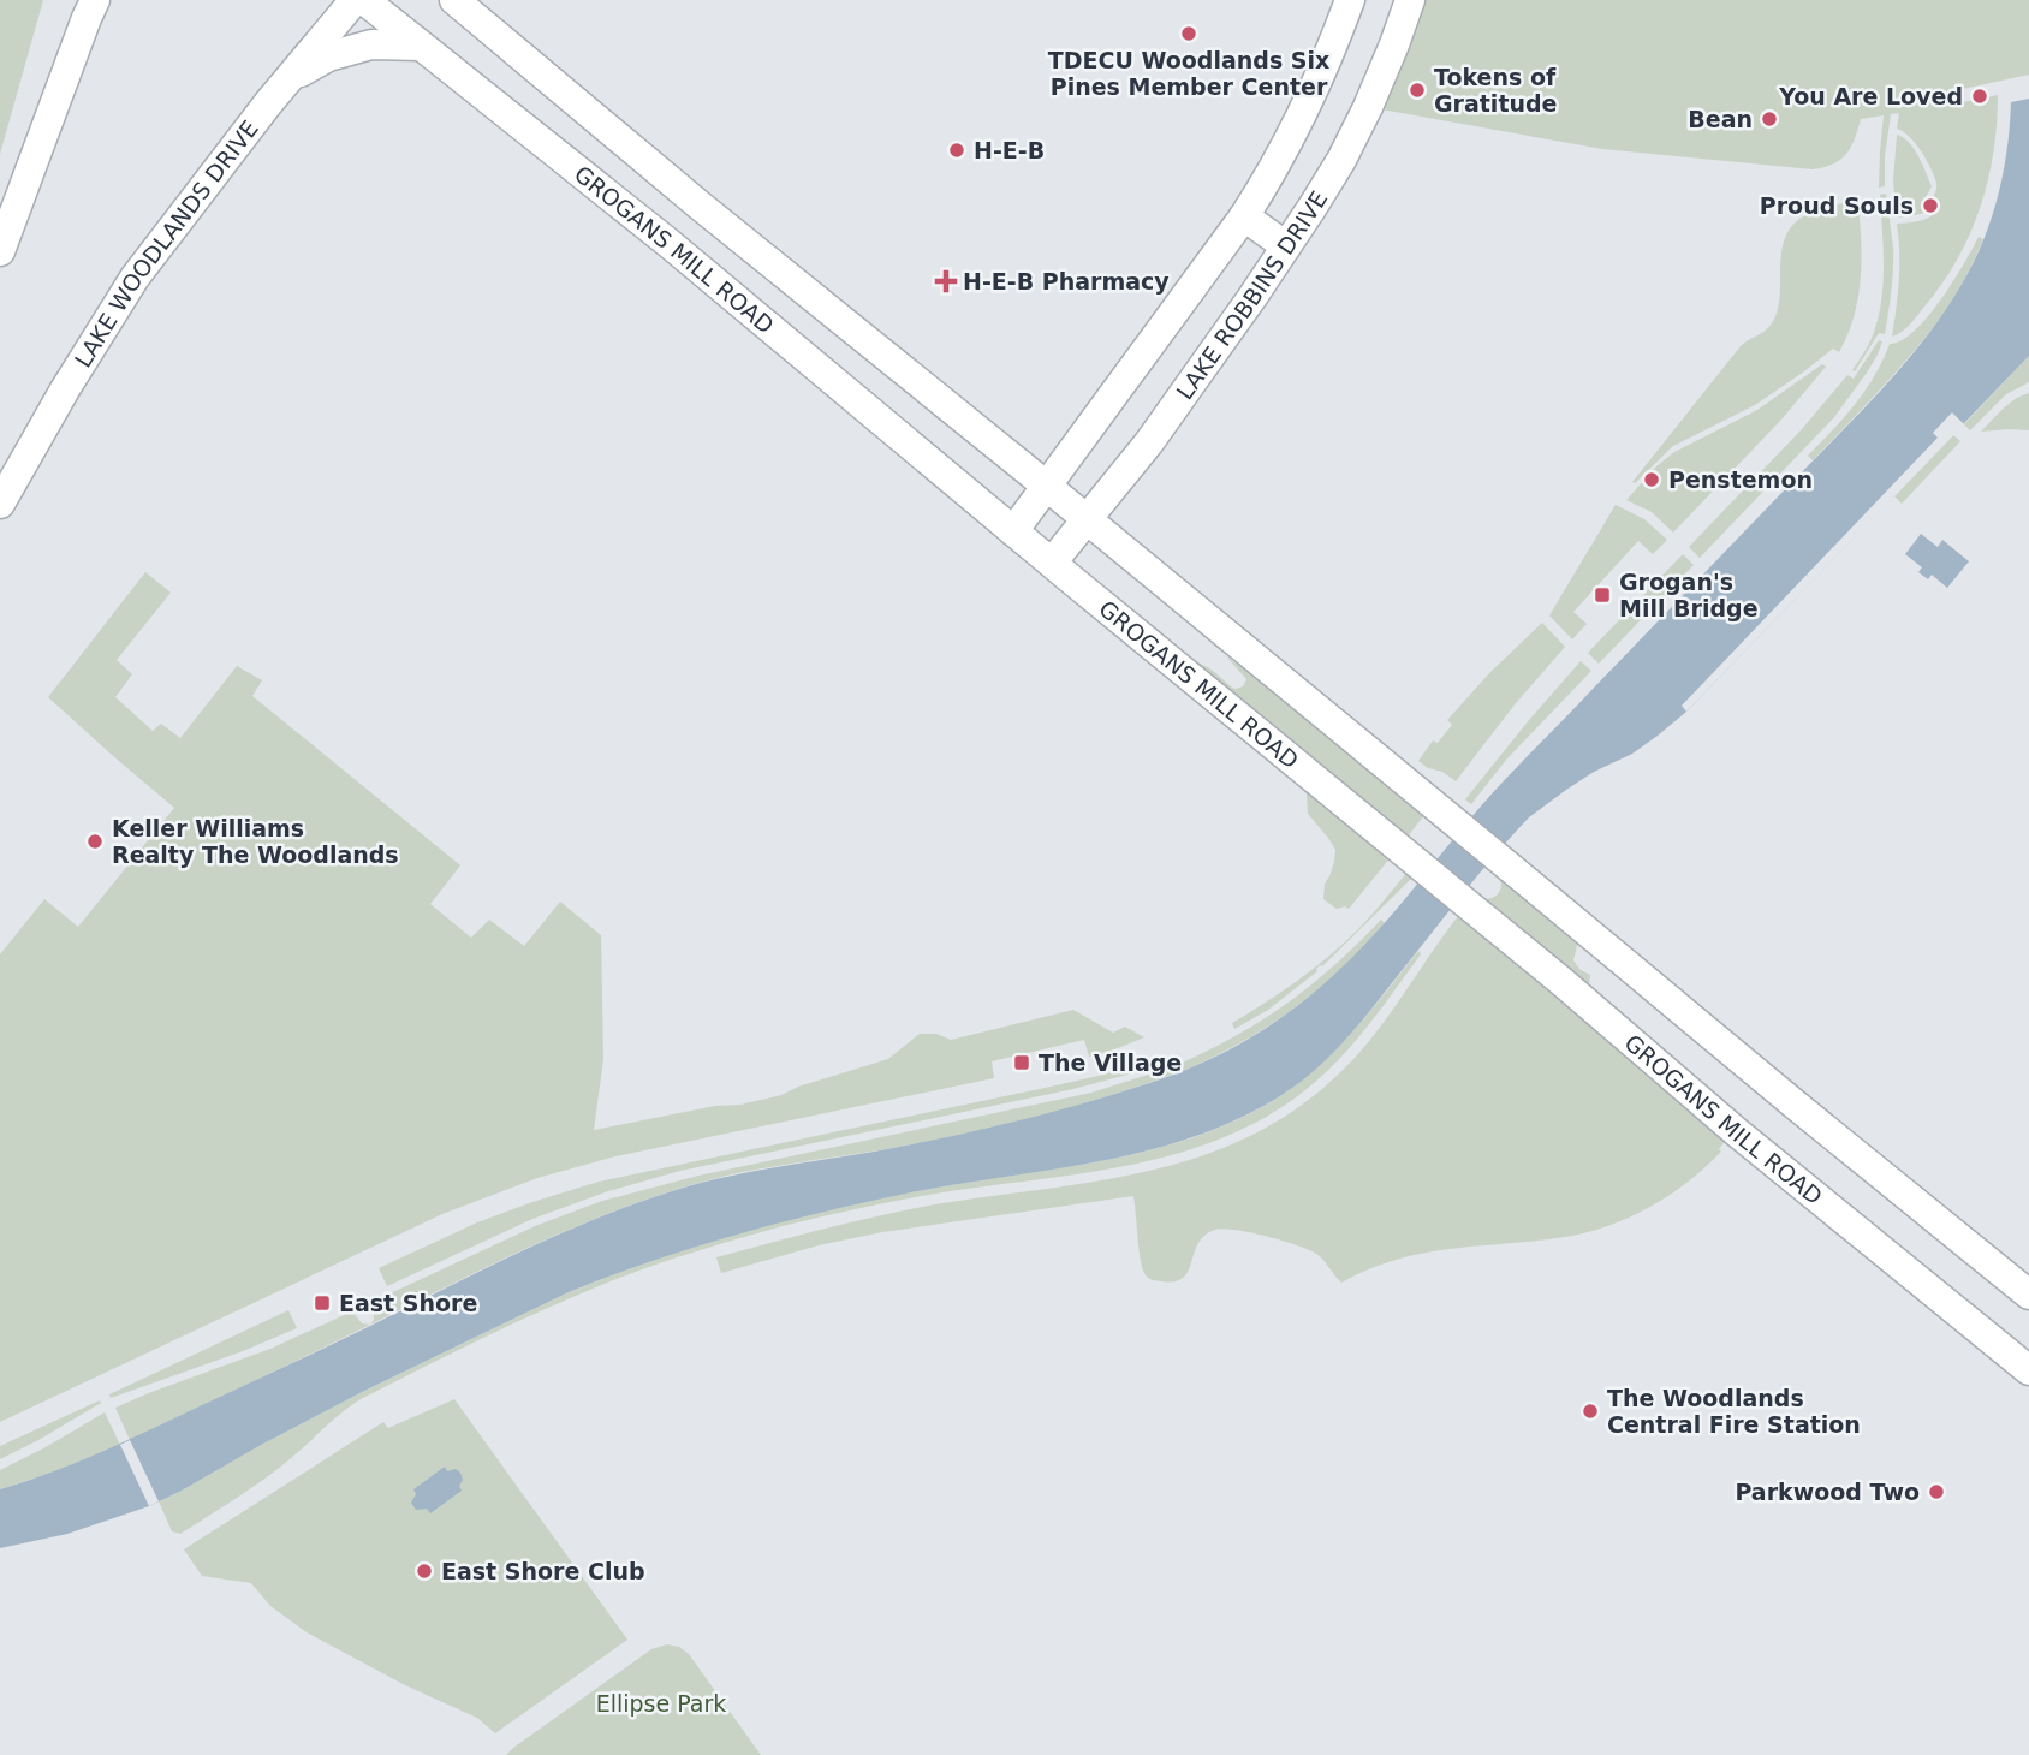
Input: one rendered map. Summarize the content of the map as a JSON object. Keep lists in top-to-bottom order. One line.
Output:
{"streets":{"main road":["LAKE WOODLANDS DRIVE","GROGANS MILL ROAD","LAKE ROBBINS DRIVE"]},"crossings":[["GROGANS MILL ROAD","LAKE ROBBINS DRIVE"]],"parks":["Ellipse Park"],"places":{"other":["TDECU Woodlands Six Pines Member Center","Tokens of Gratitude","You Are Loved","Bean","H-E-B","Proud Souls","Penstemon","Keller Williams Realty The Woodlands","The Woodlands Central Fire Station","Parkwood Two","East Shore Club"],"health":["H-E-B Pharmacy"],"transit":["Grogan's Mill Bridge","The Village","East Shore"]}}
